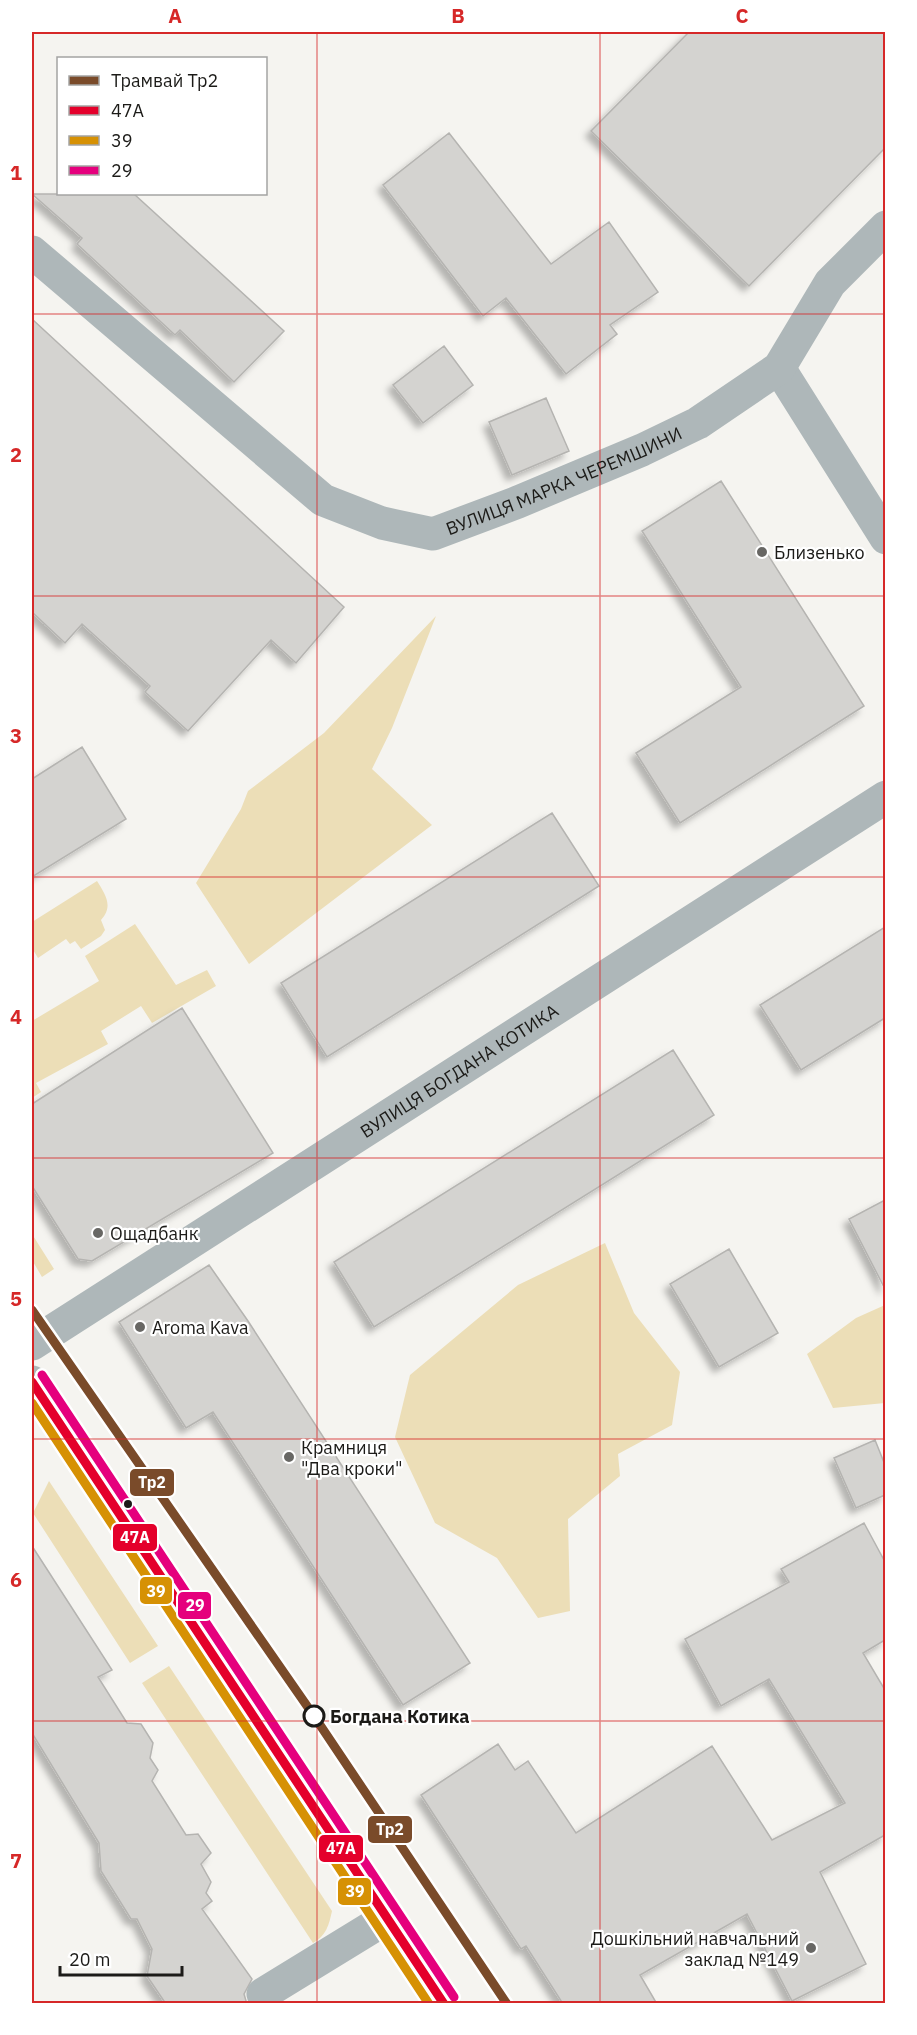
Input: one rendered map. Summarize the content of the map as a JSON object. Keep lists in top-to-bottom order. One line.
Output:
{"streets":{"street":["ВУЛИЦЯ МАРКА ЧЕРЕМШИНИ","ВУЛИЦЯ БОГДАНА КОТИКА"]},"places":["Близенько","Ощадбанк","Aroma Kava","Крамниця \"Два кроки\"","Богдана Котика","Дошкільний навчальний заклад №149"],"lines":["tram line Тр2","transit line 29","transit line 47А","transit line 39"],"legend":["Трамвай Тр2","47А","39","29"],"scale_bar":"20 m","grid":{"columns":["A","B","C"],"rows":["1","2","3","4","5","6","7"]}}
